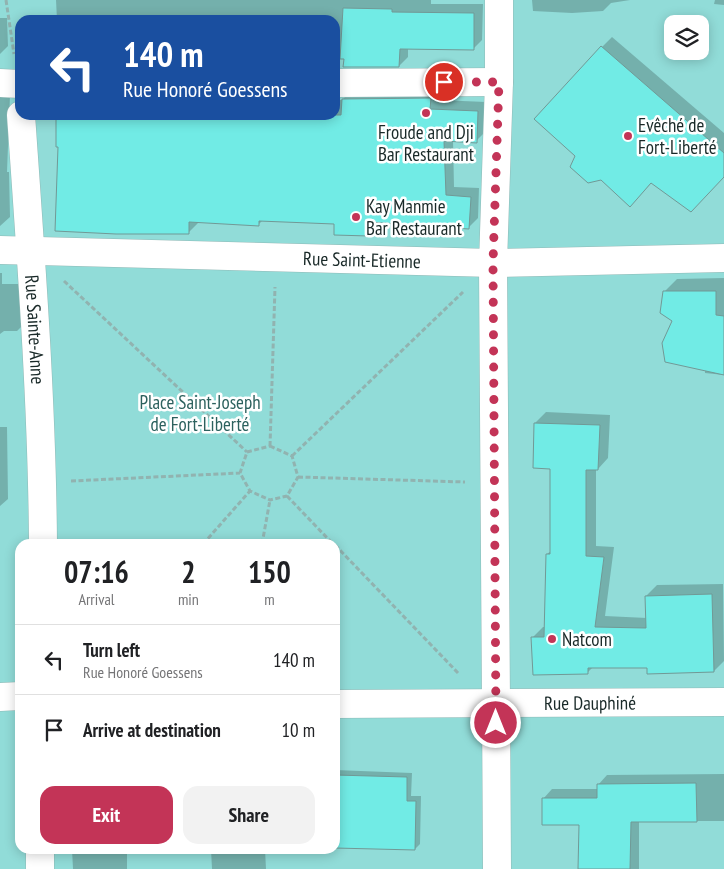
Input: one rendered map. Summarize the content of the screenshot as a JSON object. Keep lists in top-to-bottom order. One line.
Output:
{"streets":{"street":["Rue Saint-Etienne","Rue Sainte-Anne","Rue Dauphiné"]},"crossings":[["Rue Saint-Etienne","Rue Sainte-Anne"]],"parks":["Place Saint-Joseph de Fort-Liberté"],"places":["Froude and Dji Bar Restaurant","Evêché de Fort-Liberté","Kay Manmie Bar Restaurant","Natcom"],"page":{"turn":["140 m","Rue Honoré Goessens"],"eta":["07:16","Arrival","2","min","150","m"],"list":[{"name":"Turn left","note":"Rue Honoré Goessens","value":"140 m"},{"name":"Arrive at destination","value":"10 m"}],"buttons":["Exit","Share"]}}
